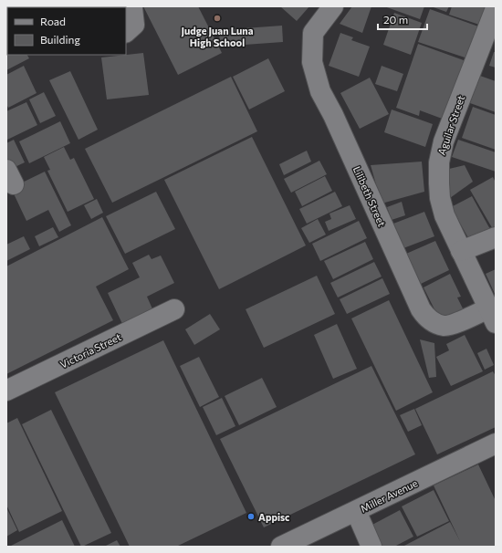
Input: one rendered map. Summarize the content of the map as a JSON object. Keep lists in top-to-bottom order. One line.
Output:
{"streets":{"street":["Aguilar Street","Lilibeth Street","Victoria Street","Miller Avenue"]},"crossings":[["Aguilar Street","Lilibeth Street"]],"places":["Judge Juan Luna High School","Appisc"],"legend":["Road","Building"],"scale_bar":"20 m"}
